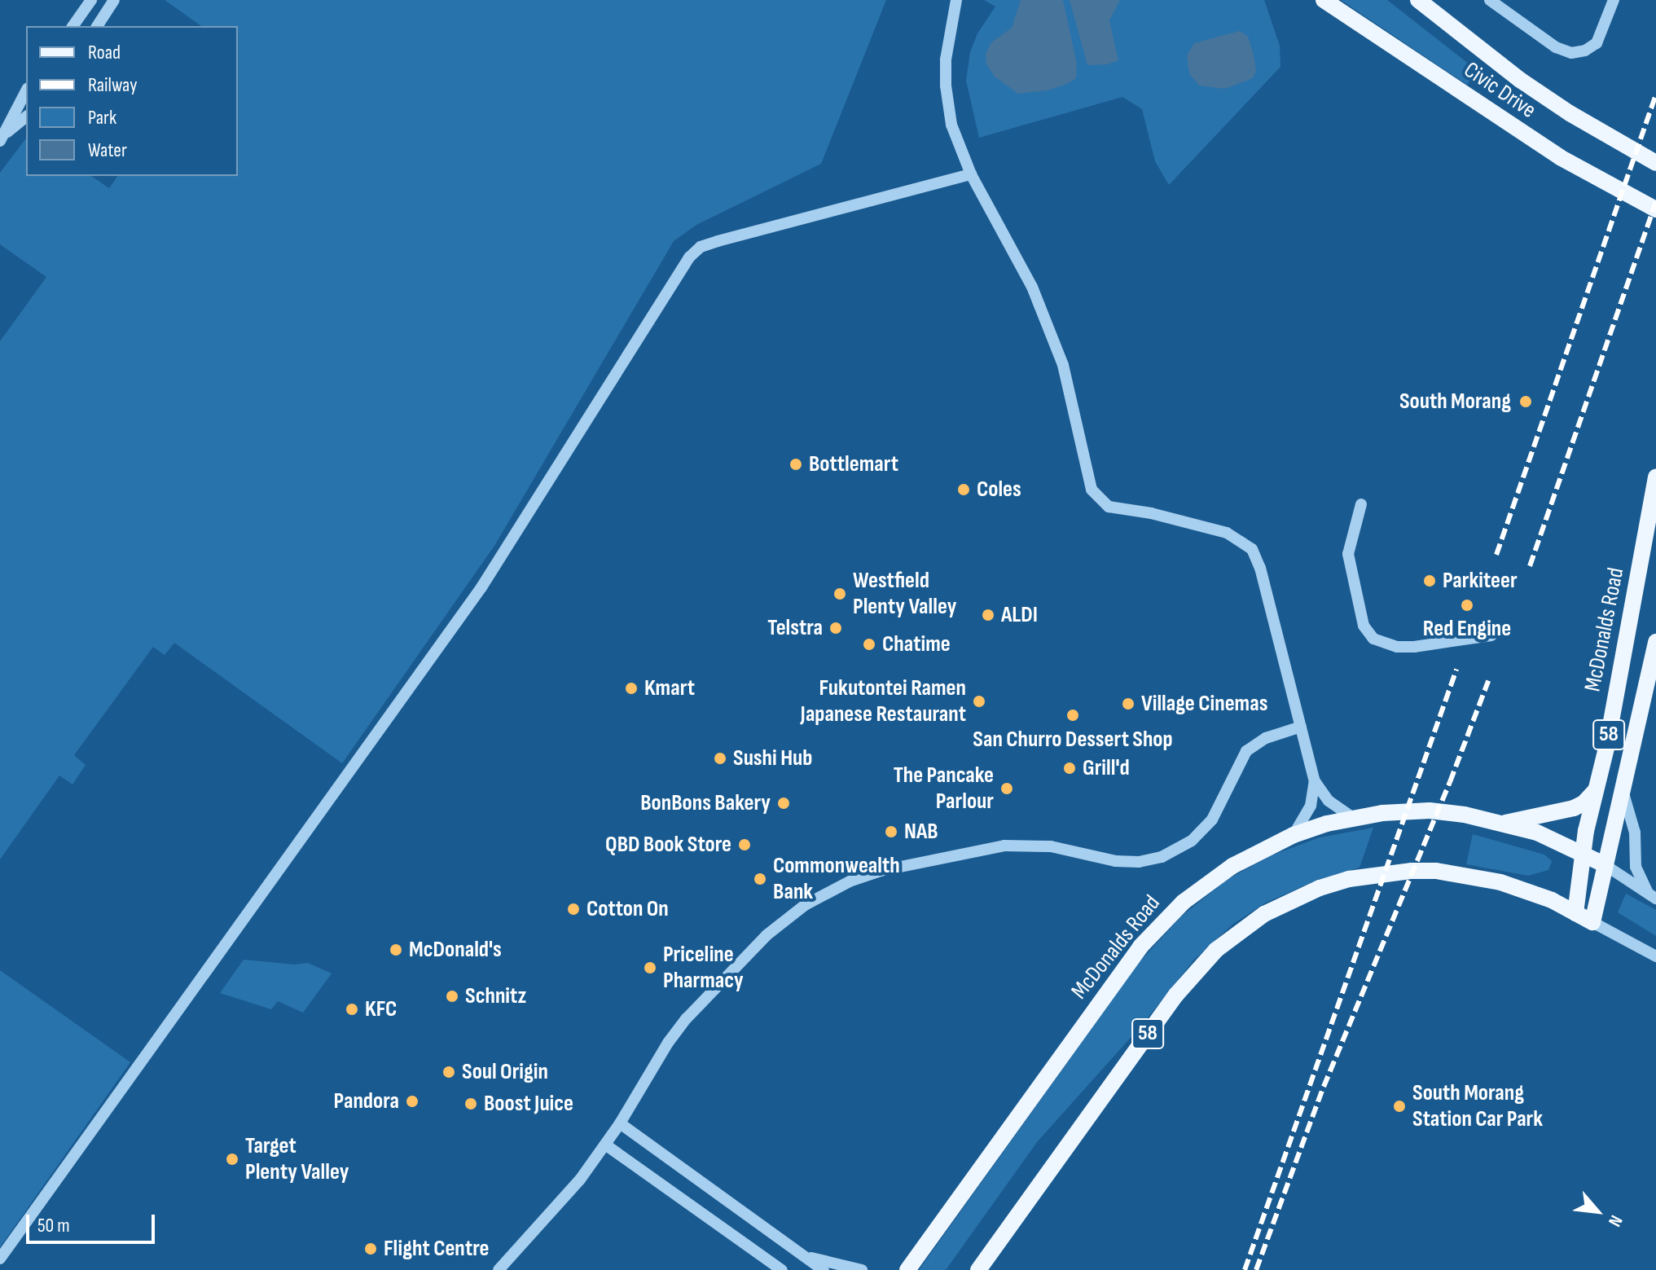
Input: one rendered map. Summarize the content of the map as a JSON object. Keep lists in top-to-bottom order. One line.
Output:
{"streets":{"main road":["Civic Drive","McDonalds Road","58"]},"crossings":[["McDonalds Road","58"]],"places":["South Morang","Bottlemart","Coles","Parkiteer","Westfield Plenty Valley","Red Engine","ALDI","Telstra","Chatime","Kmart","Fukutontei Ramen Japanese Restaurant","Village Cinemas","San Churro Dessert Shop","Sushi Hub","Grill'd","The Pancake Parlour","BonBons Bakery","NAB","QBD Book Store","Commonwealth Bank","Cotton On","McDonald's","Priceline Pharmacy","Schnitz","KFC","Soul Origin","Pandora","Boost Juice","South Morang Station Car Park","Target Plenty Valley","Flight Centre"],"legend":["Road","Railway","Park","Water"],"scale_bar":"50 m","north":"bottom right"}
